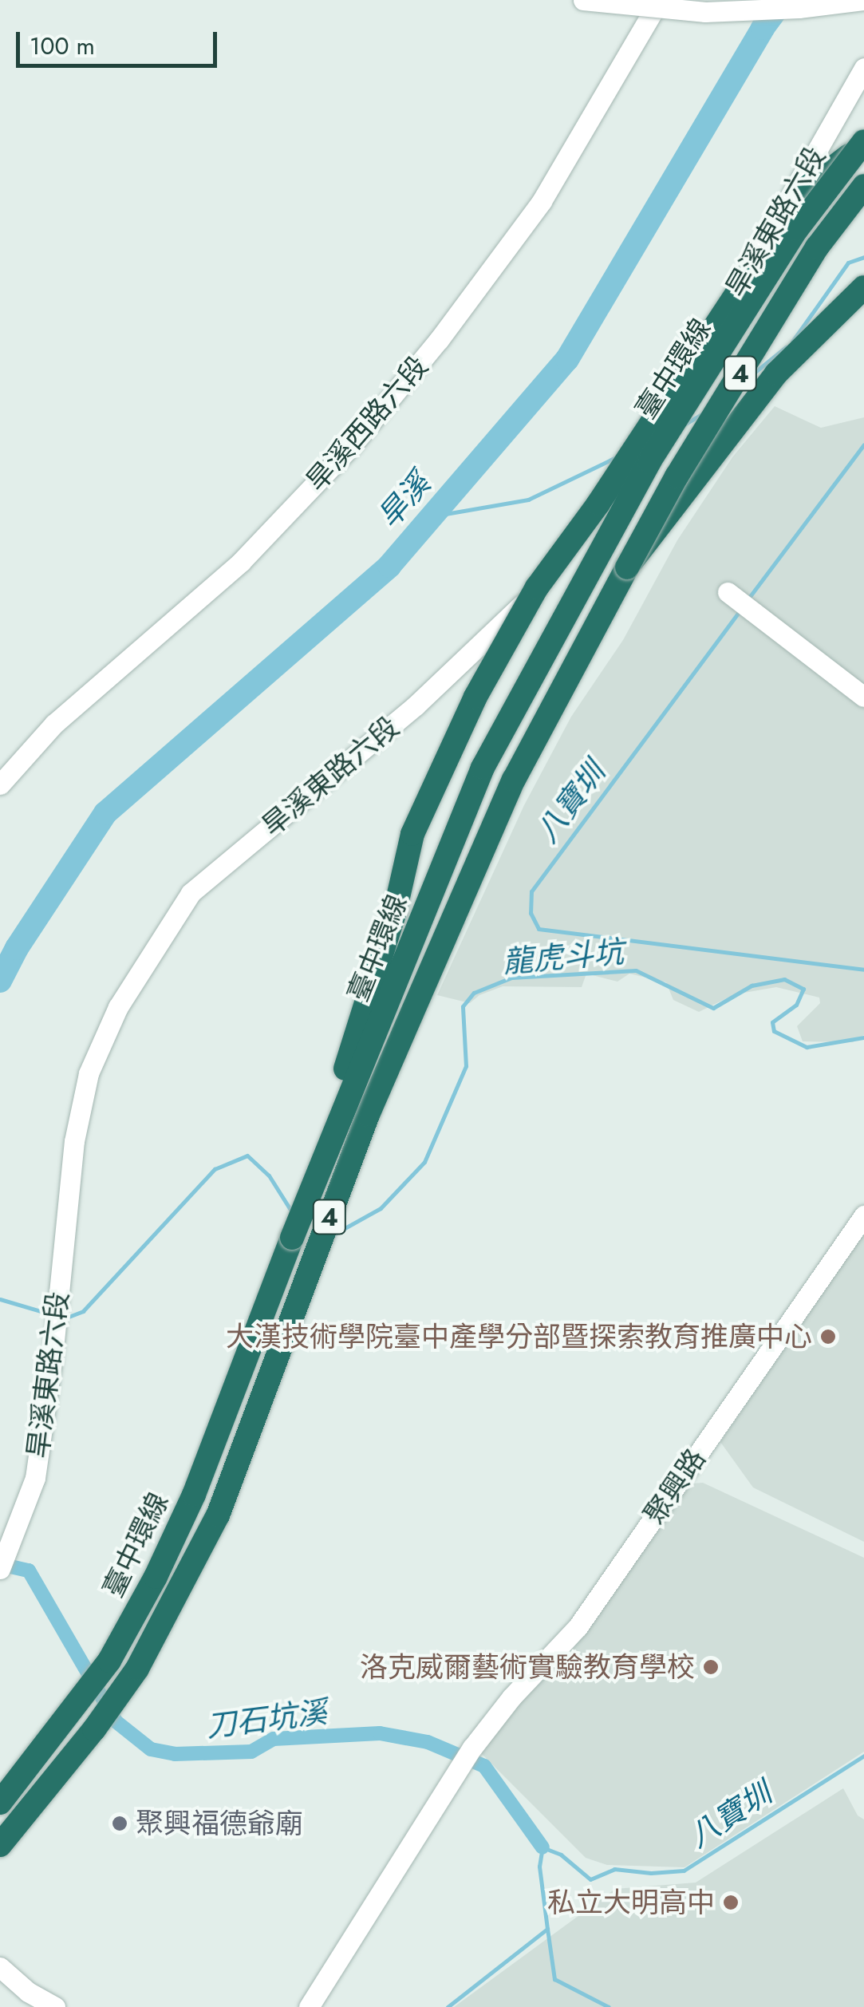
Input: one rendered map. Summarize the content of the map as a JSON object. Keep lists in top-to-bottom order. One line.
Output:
{"streets":{"highway":["臺中環線","4"],"street":["旱溪東路六段","旱溪西路六段","聚興路"]},"water":["旱溪","八寶圳","龍虎斗坑","刀石坑溪"],"places":["大漢技術學院臺中產學分部暨探索教育推廣中心","洛克威爾藝術實驗教育學校","聚興福德爺廟","私立大明高中"],"scale_bar":"100 m"}
